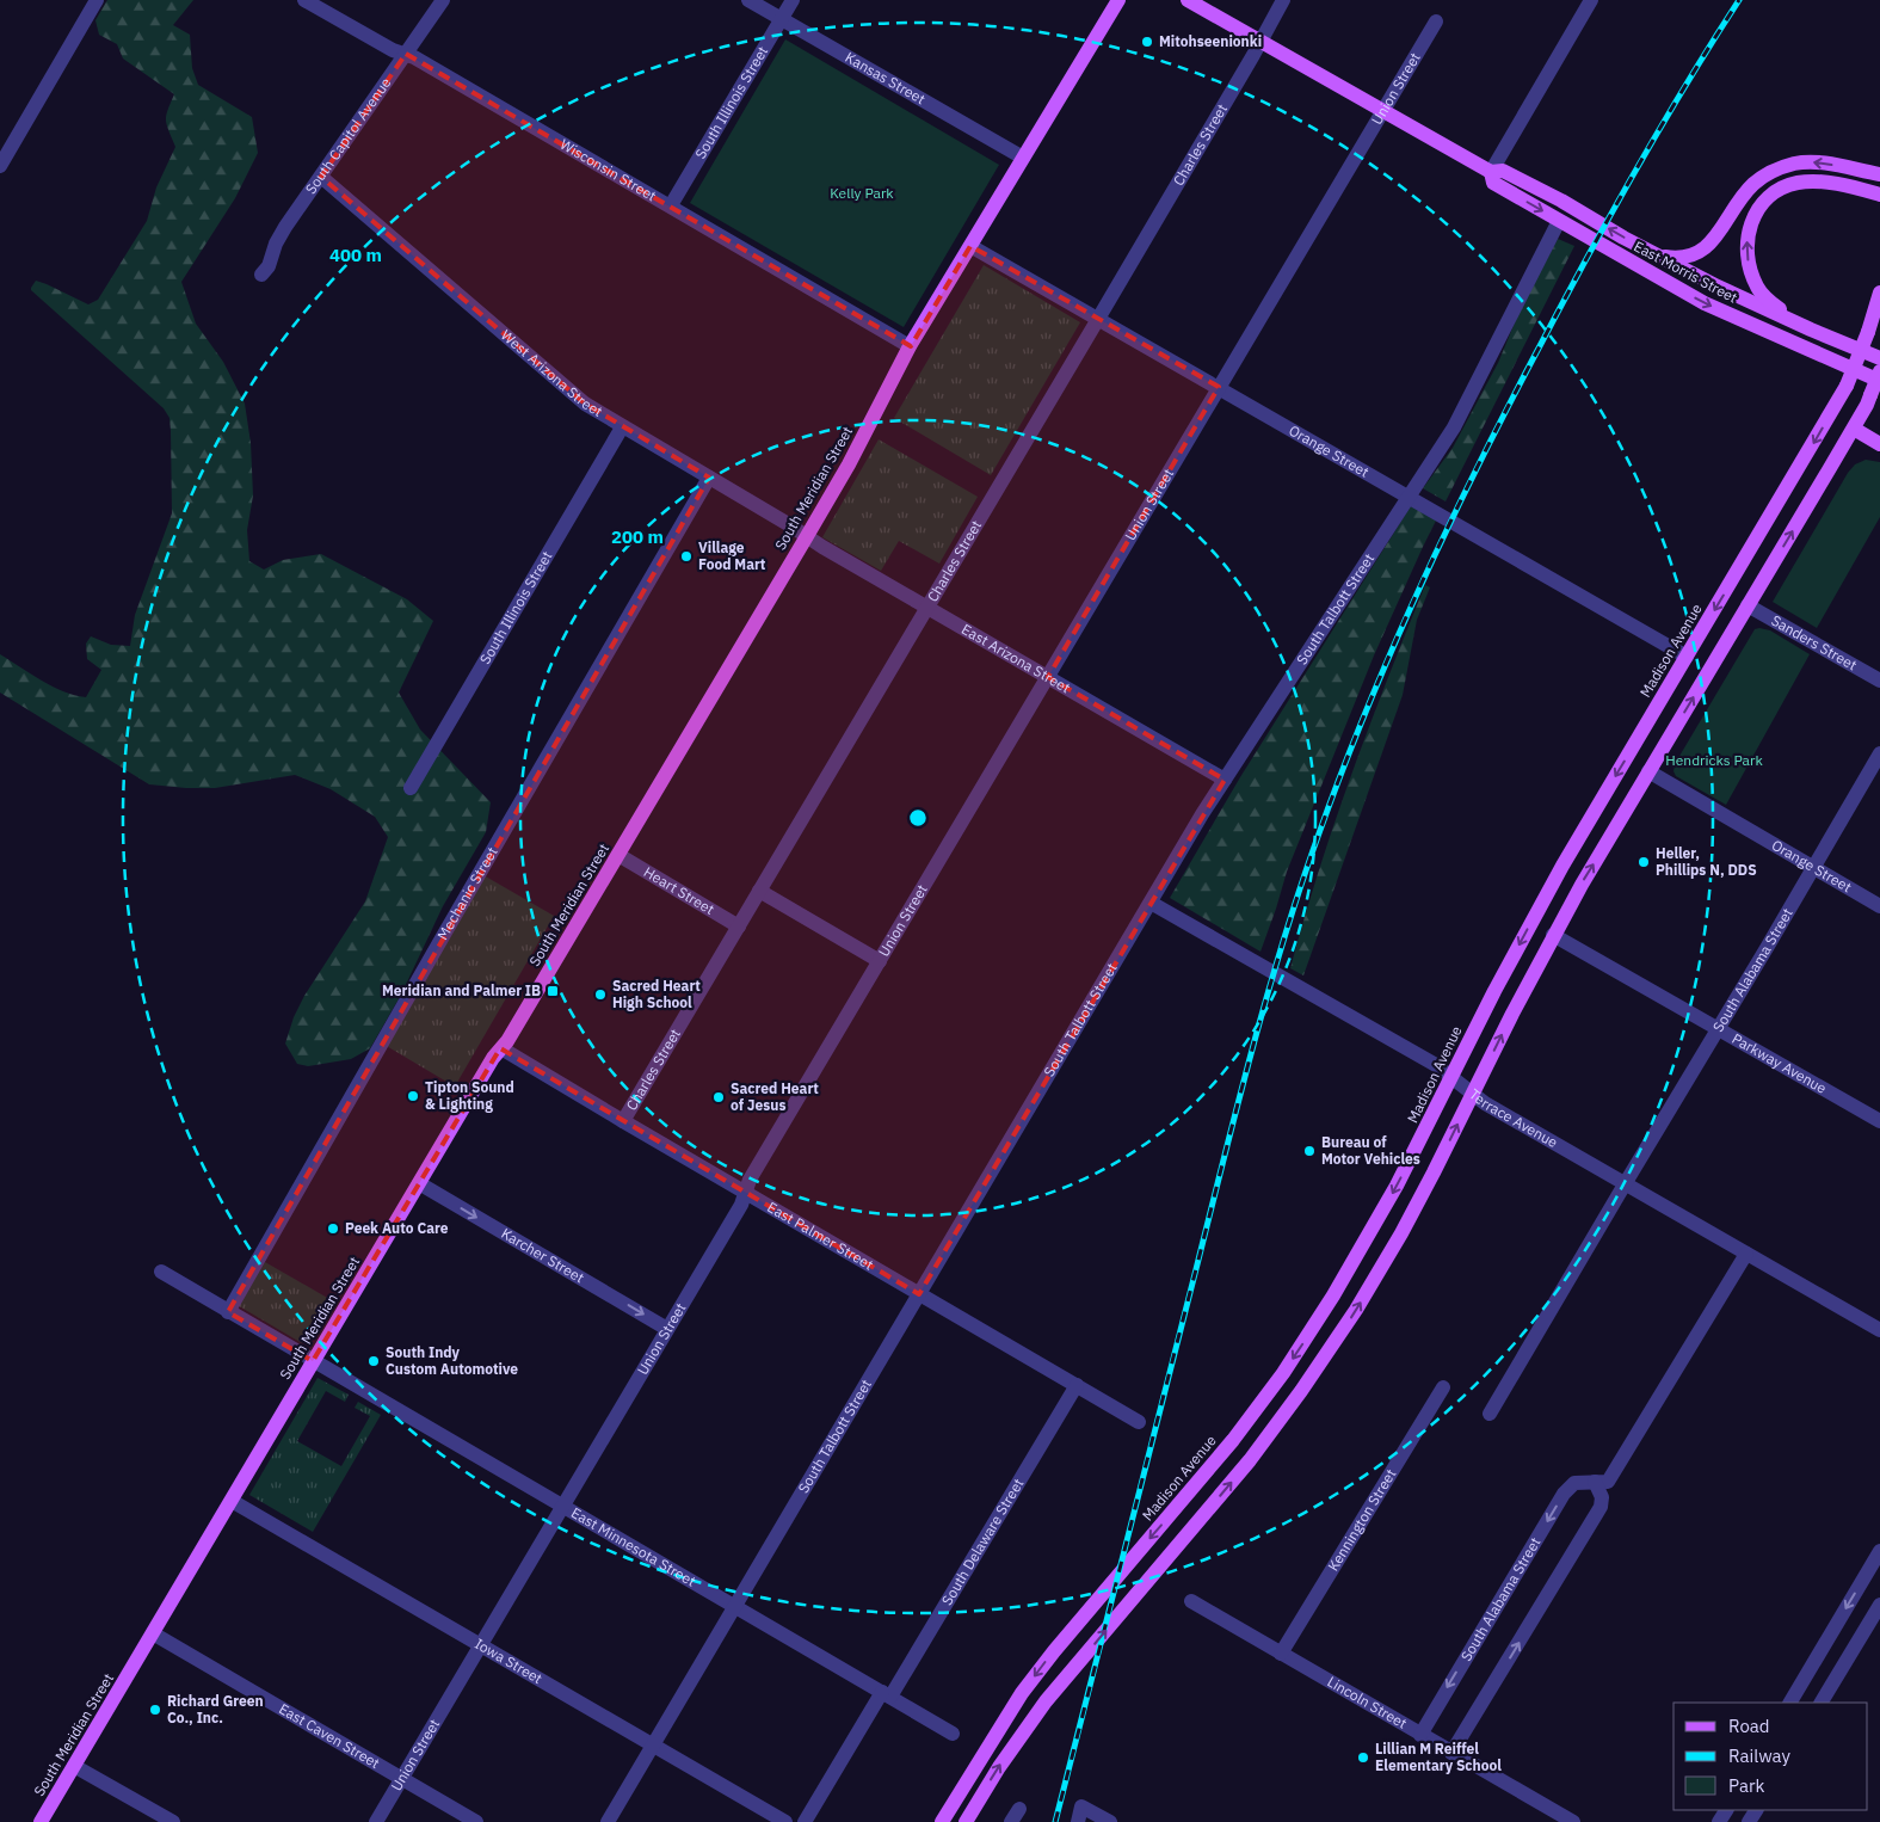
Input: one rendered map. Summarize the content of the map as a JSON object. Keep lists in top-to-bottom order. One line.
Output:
{"streets":{"main road":["East Morris Street","South Meridian Street","Madison Avenue"],"street":["Kansas Street","Union Street","South Illinois Street","South Capitol Avenue","Charles Street","Wisconsin Street","West Arizona Street","Orange Street","South Talbott Street","Sanders Street","East Arizona Street","Heart Street","Mechanic Street","South Alabama Street","Parkway Avenue","Terrace Avenue","East Palmer Street","Karcher Street","Kennington Street","South Delaware Street","East Minnesota Street","Iowa Street","Lincoln Street","East Caven Street"]},"crossings":[["Kansas Street","South Illinois Street"],["Kansas Street","South Meridian Street"],["Union Street","East Morris Street"],["Union Street","Orange Street"],["Union Street","East Arizona Street"],["Union Street","East Palmer Street"],["Union Street","Karcher Street"],["Union Street","East Minnesota Street"],["Union Street","Iowa Street"],["Union Street","East Caven Street"],["South Illinois Street","Wisconsin Street"],["South Illinois Street","West Arizona Street"],["South Capitol Avenue","Wisconsin Street"],["South Capitol Avenue","West Arizona Street"],["Charles Street","East Morris Street"],["Charles Street","Orange Street"],["Charles Street","East Arizona Street"],["Charles Street","Heart Street"],["Charles Street","East Palmer Street"],["Wisconsin Street","South Meridian Street"],["East Morris Street","South Talbott Street"],["West Arizona Street","South Meridian Street"],["West Arizona Street","East Arizona Street"],["West Arizona Street","Mechanic Street"],["Orange Street","South Meridian Street"],["Orange Street","South Talbott Street"],["Orange Street","Madison Avenue"],["Orange Street","South Alabama Street"],["South Meridian Street","East Arizona Street"],["South Meridian Street","Heart Street"],["South Meridian Street","East Palmer Street"],["South Meridian Street","Karcher Street"],["South Meridian Street","East Minnesota Street"],["South Meridian Street","Iowa Street"],["South Meridian Street","East Caven Street"],["South Talbott Street","East Arizona Street"],["South Talbott Street","Terrace Avenue"],["South Talbott Street","East Palmer Street"],["South Talbott Street","East Minnesota Street"],["South Talbott Street","Iowa Street"],["Madison Avenue","Terrace Avenue"],["Mechanic Street","East Minnesota Street"],["South Alabama Street","Parkway Avenue"],["South Alabama Street","Terrace Avenue"],["South Alabama Street","Lincoln Street"],["East Palmer Street","South Delaware Street"],["Kennington Street","Lincoln Street"],["South Delaware Street","East Minnesota Street"]],"one_way":["Karcher Street"],"parks":["Kelly Park","Hendricks Park"],"places":{"other":["Mitohseenionki","Village Food Mart","Heller, Phillips N, DDS","Sacred Heart High School","Tipton Sound & Lighting","Sacred Heart of Jesus","Bureau of Motor Vehicles","Peek Auto Care","South Indy Custom Automotive","Richard Green Co., Inc.","Lillian M Reiffel Elementary School"],"transit":["Meridian and Palmer IB"]},"legend":["Road","Railway","Park"],"rings":["400 m","200 m"]}
